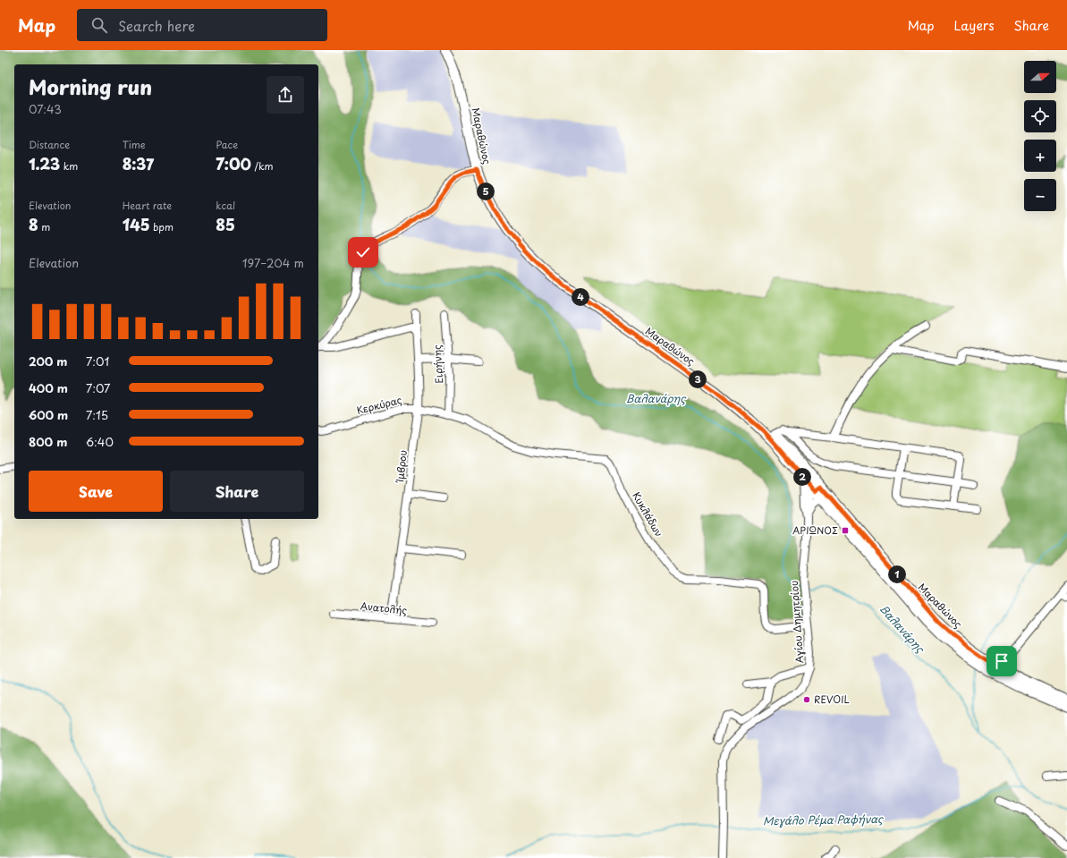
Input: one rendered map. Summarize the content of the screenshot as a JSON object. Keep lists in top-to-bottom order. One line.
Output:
{"streets":{"main road":["Μαραθώνος"],"street":["Ειρήνης","Κερκύρας","Ίμβρου","Κυκλάδων","Ανατολής","Αγίου Δημητρίου"]},"crossings":[["Μαραθώνος","Αγίου Δημητρίου"],["Ειρήνης","Κερκύρας"],["Ειρήνης","Κυκλάδων"],["Κερκύρας","Ίμβρου"],["Κερκύρας","Κυκλάδων"],["Ίμβρου","Ανατολής"],["Κυκλάδων","Αγίου Δημητρίου"]],"water":["Βαλανάρης","Μεγάλο Ρέμα Ραφήνας"],"places":{"transit":["ΑΡΙΩΝΟΣ"],"other":["REVOIL"]},"north":"right","page":{"header":"Map","search":"Search here","nav":["Map","Layers","Share"],"map_buttons":["+","−"],"heading":["Morning run","07:43"],"stats":[["Distance","1.23 km"],["Time","8:37"],["Pace","7:00 /km"],["Elevation","8 m"],["Heart rate","145 bpm"],["kcal","85"]],"pins":["5","4","3","2","1"],"chart":["Elevation","197–204 m"],"list":[{"name":"200 m","note":"7:01"},{"name":"400 m","note":"7:07"},{"name":"600 m","note":"7:15"},{"name":"800 m","note":"6:40"}],"buttons":["Save","Share"]}}
